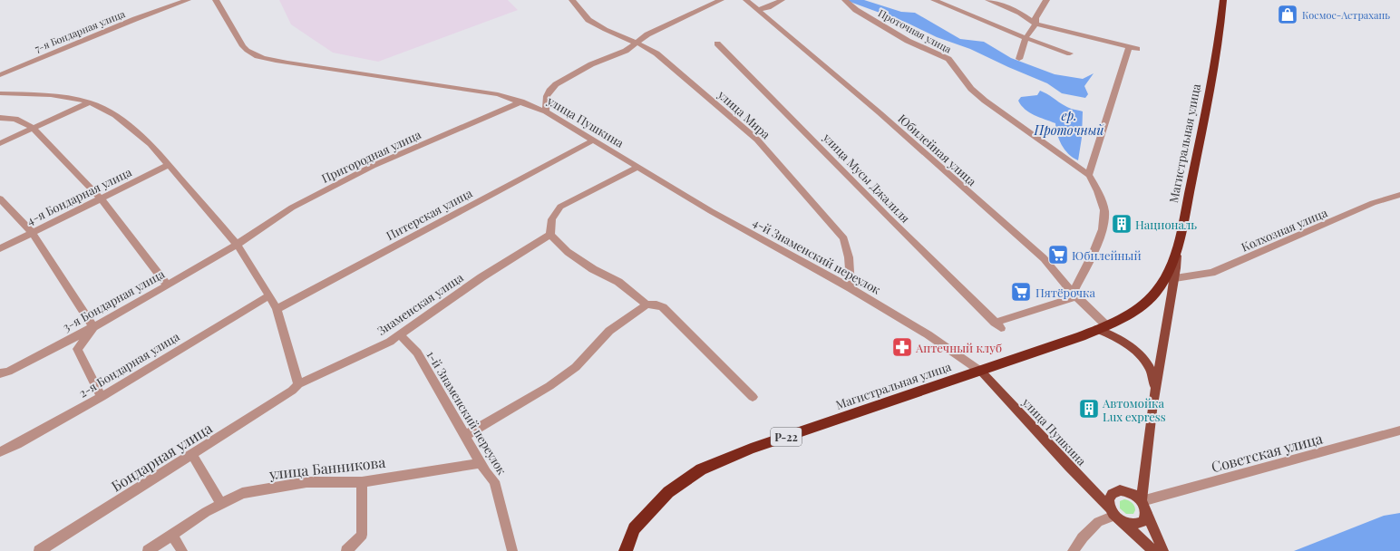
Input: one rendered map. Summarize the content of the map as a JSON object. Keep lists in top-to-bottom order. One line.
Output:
{"streets":{"highway":["Магистральная улица","Р-22"],"main road":["улица Пушкина"],"street":["7-я Бондарная улица","Проточная улица","улица Мира","Юбилейная улица","Пригородная улица","улица Мусы Джалиля","4-я Бондарная улица","Питерская улица","Колхозная улица","4-й Знаменский переулок","3-я Бондарная улица","Знаменская улица","2-я Бондарная улица","1-й Знаменский переулок","Советская улица","Бондарная улица","улица Банникова"]},"crossings":[["улица Мира","4-й Знаменский переулок"],["улица Пушкина","Магистральная улица"],["улица Пушкина","Пригородная улица"],["улица Пушкина","Питерская улица"],["улица Пушкина","4-й Знаменский переулок"],["улица Пушкина","Советская улица"],["Магистральная улица","Юбилейная улица"],["Магистральная улица","4-й Знаменский переулок"],["Юбилейная улица","улица Мусы Джалиля"],["Пригородная улица","3-я Бондарная улица"],["Знаменская улица","1-й Знаменский переулок"],["Знаменская улица","Бондарная улица"],["1-й Знаменский переулок","улица Банникова"]],"water":["ер. Проточный"],"places":{"shop":["Космос-Астрахань"],"building":["Националь","Автомойка Lux express"],"supermarket":["Юбилейный","Пятёрочка"],"pharmacy":["Аптечный клуб"]}}
